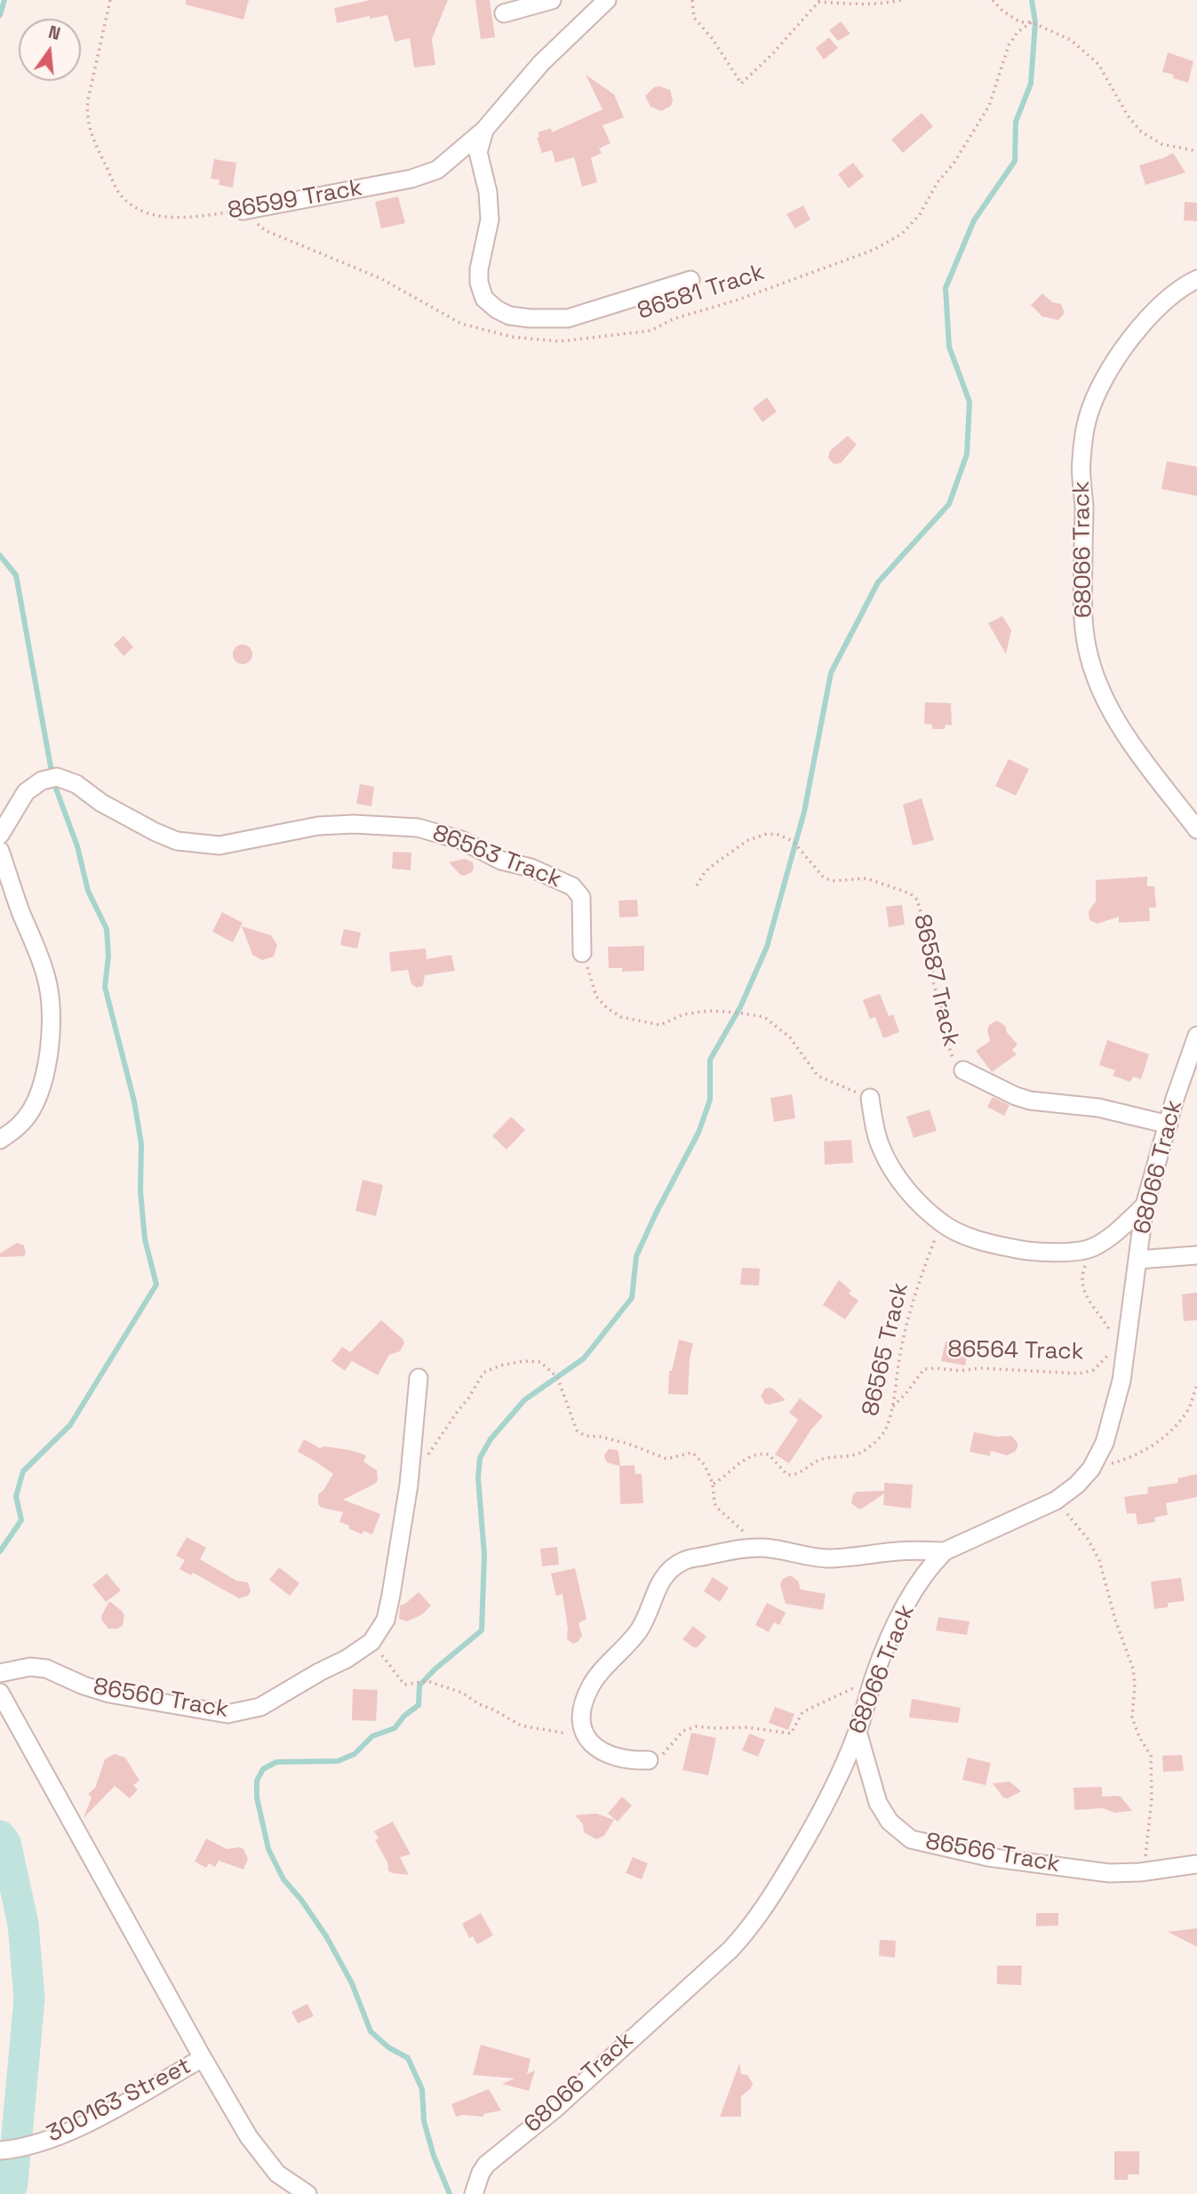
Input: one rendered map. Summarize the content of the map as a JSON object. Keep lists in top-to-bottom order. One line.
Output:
{"streets":{"street":["86599 Track","68066 Track","86563 Track","86587 Track","86560 Track","86566 Track","300163 Street"],"path":["86581 Track","86565 Track","86564 Track"]},"crossings":[["86599 Track","86581 Track"],["68066 Track","86587 Track"],["68066 Track","86566 Track"],["86565 Track","86564 Track"]],"north":"top"}
